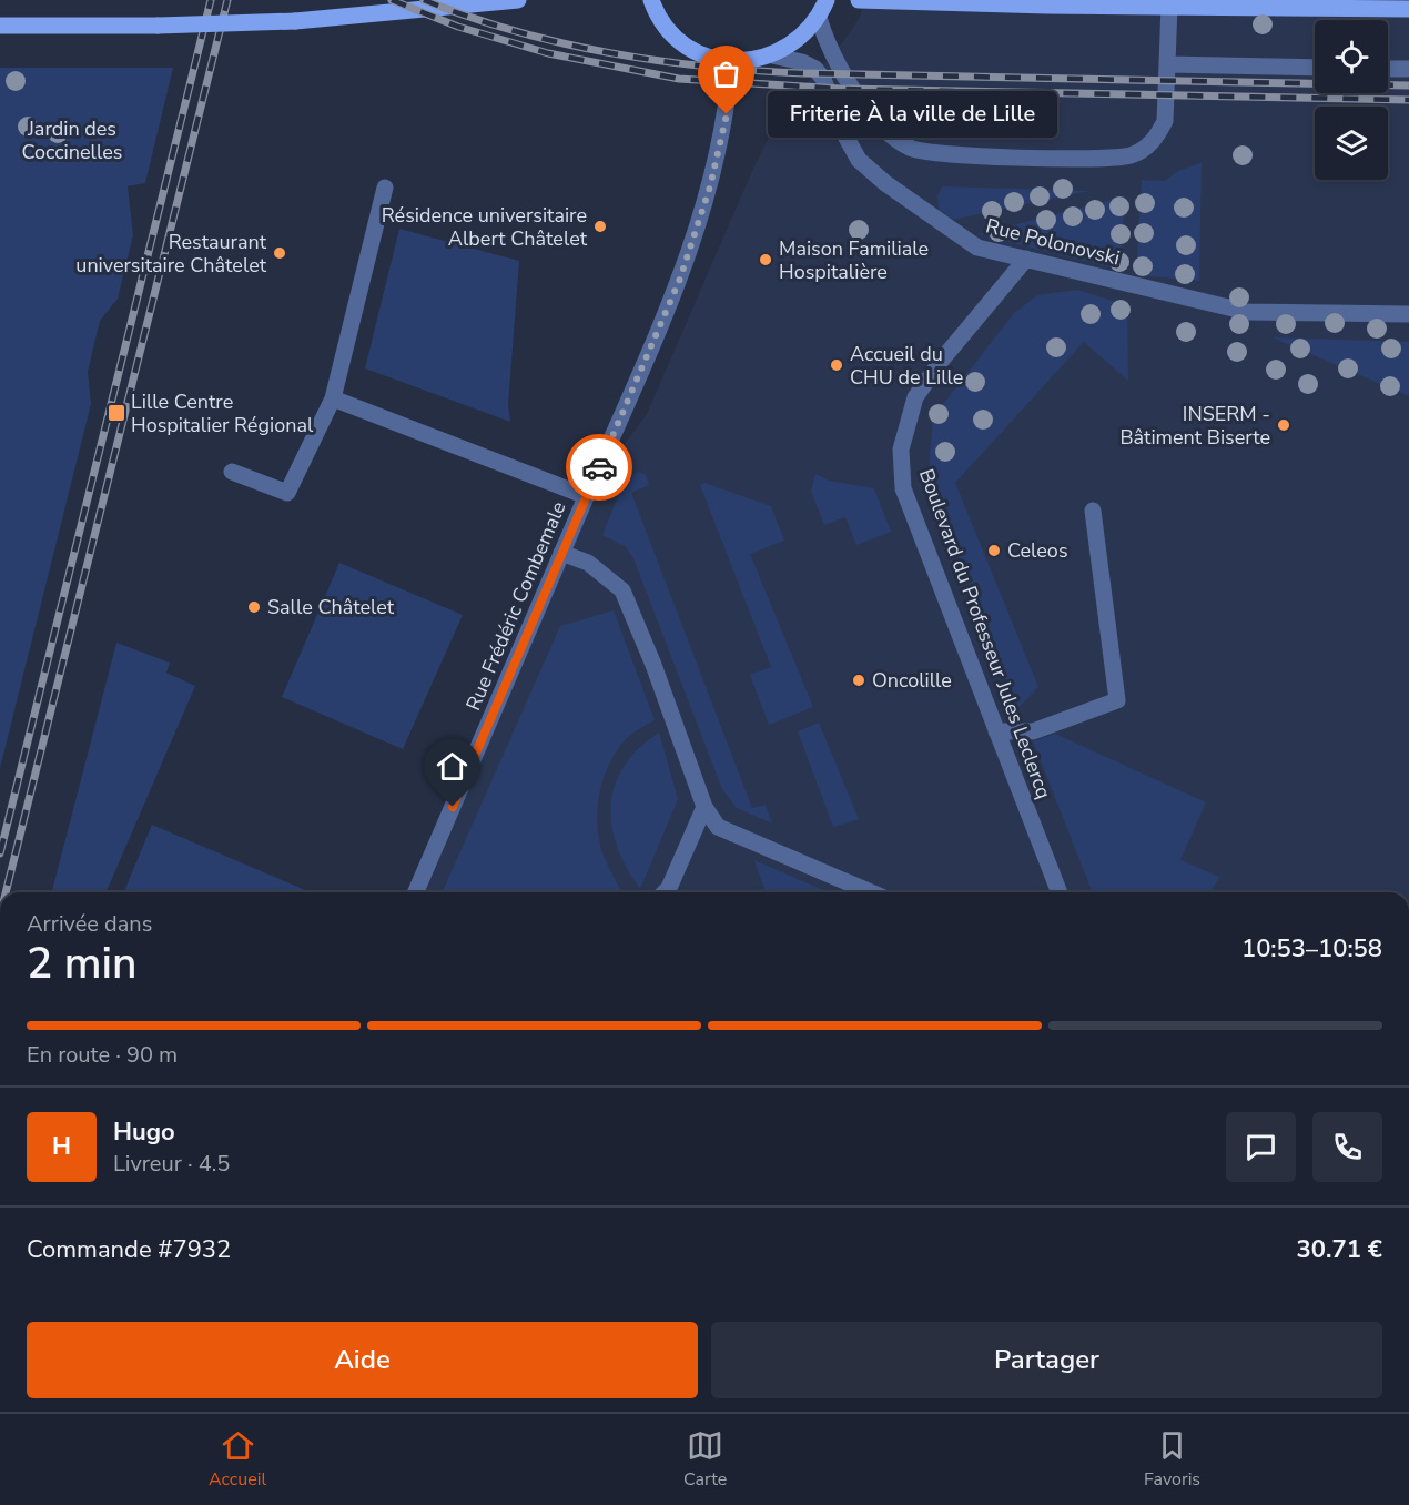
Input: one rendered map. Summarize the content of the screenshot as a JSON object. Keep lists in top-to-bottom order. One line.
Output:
{"streets":{"street":["Rue Polonovski","Rue Frédéric Combemale","Boulevard du Professeur Jules Leclercq"]},"crossings":[["Rue Polonovski","Boulevard du Professeur Jules Leclercq"]],"parks":["Jardin des Coccinelles"],"places":{"other":["Friterie À la ville de Lille","Résidence universitaire Albert Châtelet","Restaurant universitaire Châtelet","Maison Familiale Hospitalière","Accueil du CHU de Lille","INSERM - Bâtiment Biserte","Celeos","Salle Châtelet","Oncolille"],"transit":["Lille Centre Hospitalier Régional"]},"page":{"bubble":"Friterie À la ville de Lille","heading":["2 min","Arrivée dans","10:53–10:58"],"panel":["Hugo","Livreur · 4.5","Commande #7932","30.71 €"],"bar":"En route · 90 m","round":"H","buttons":["Aide","Partager"],"tabs":["Accueil","Carte","Favoris"]}}
